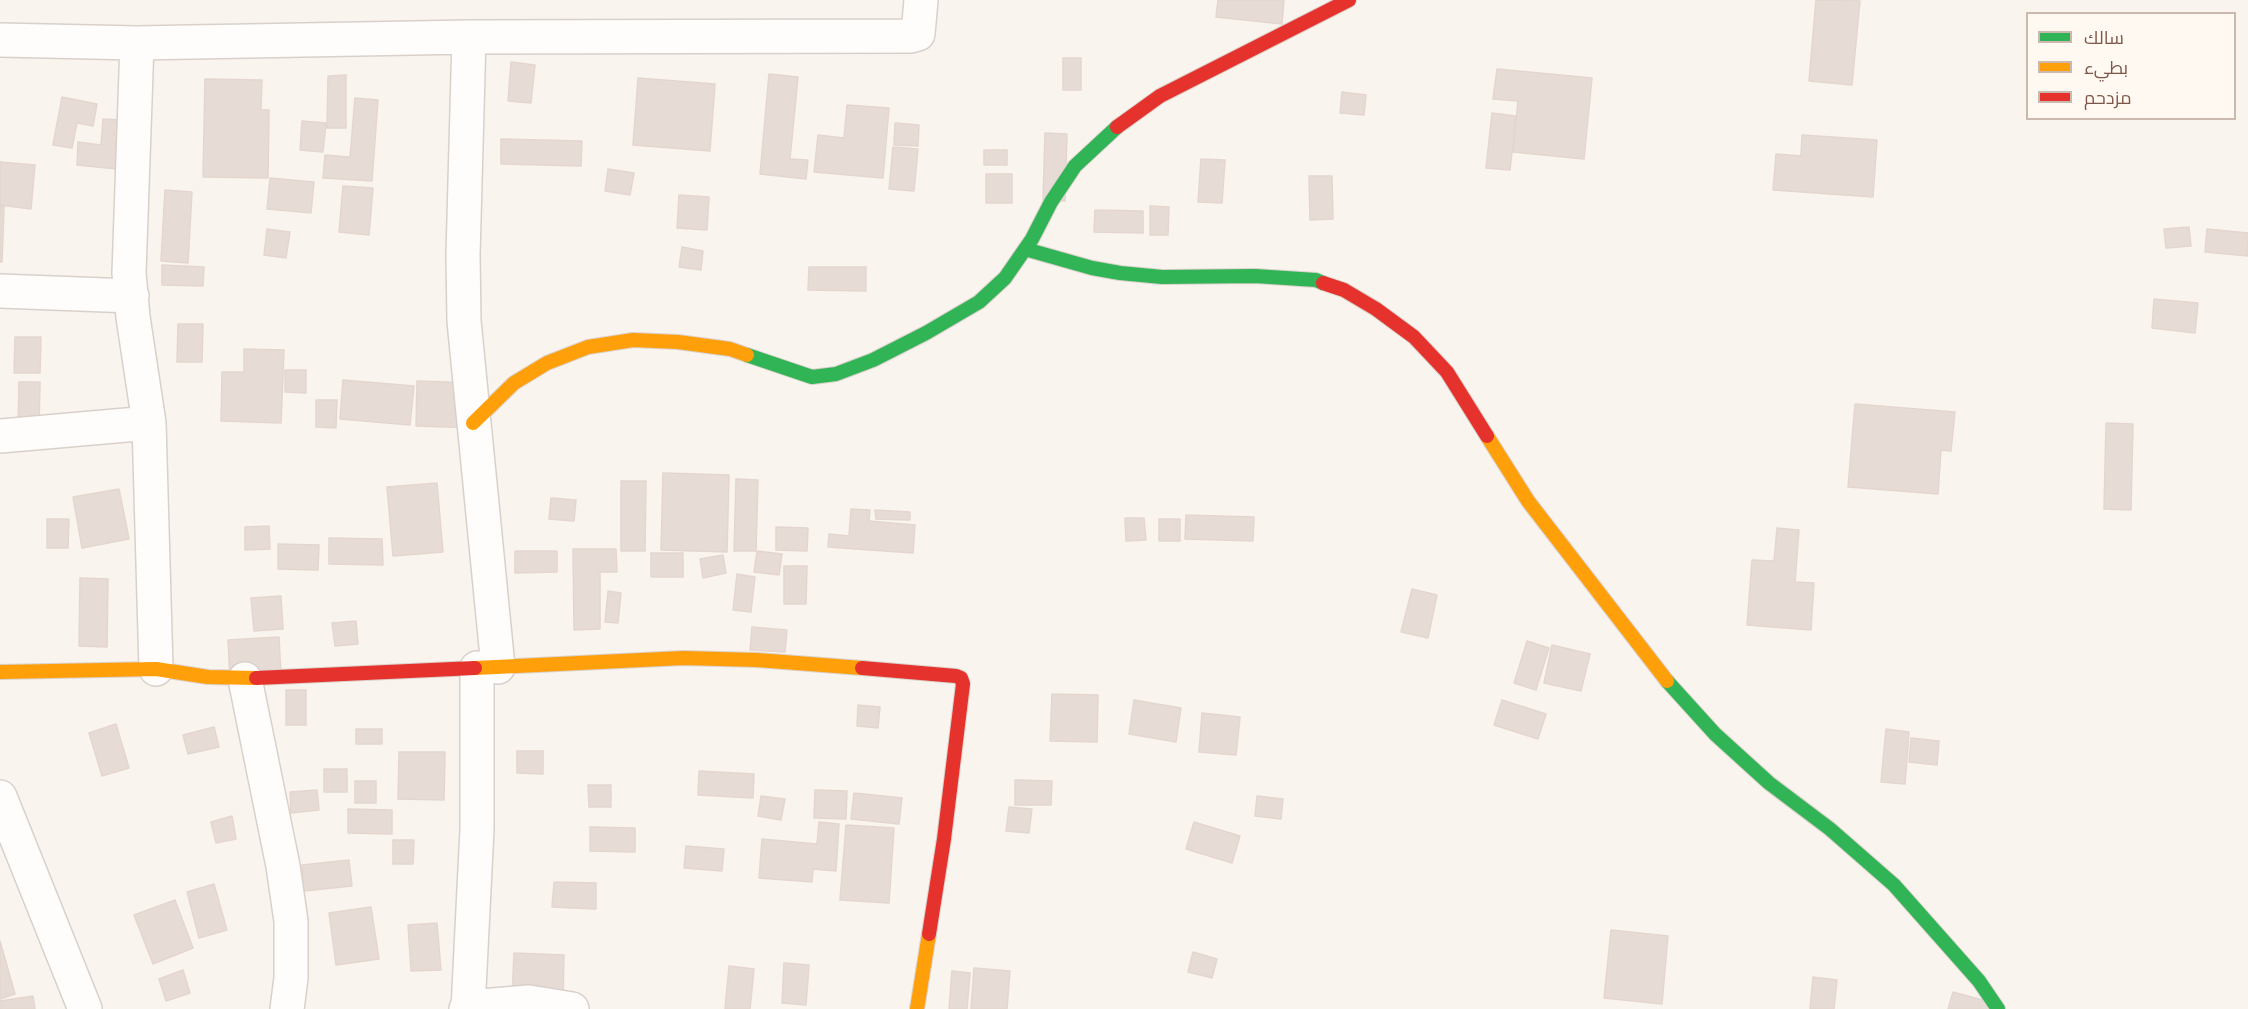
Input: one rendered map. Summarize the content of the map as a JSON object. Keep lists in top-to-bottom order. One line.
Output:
{"legend":["سالك","بطيء","مزدحم"]}
